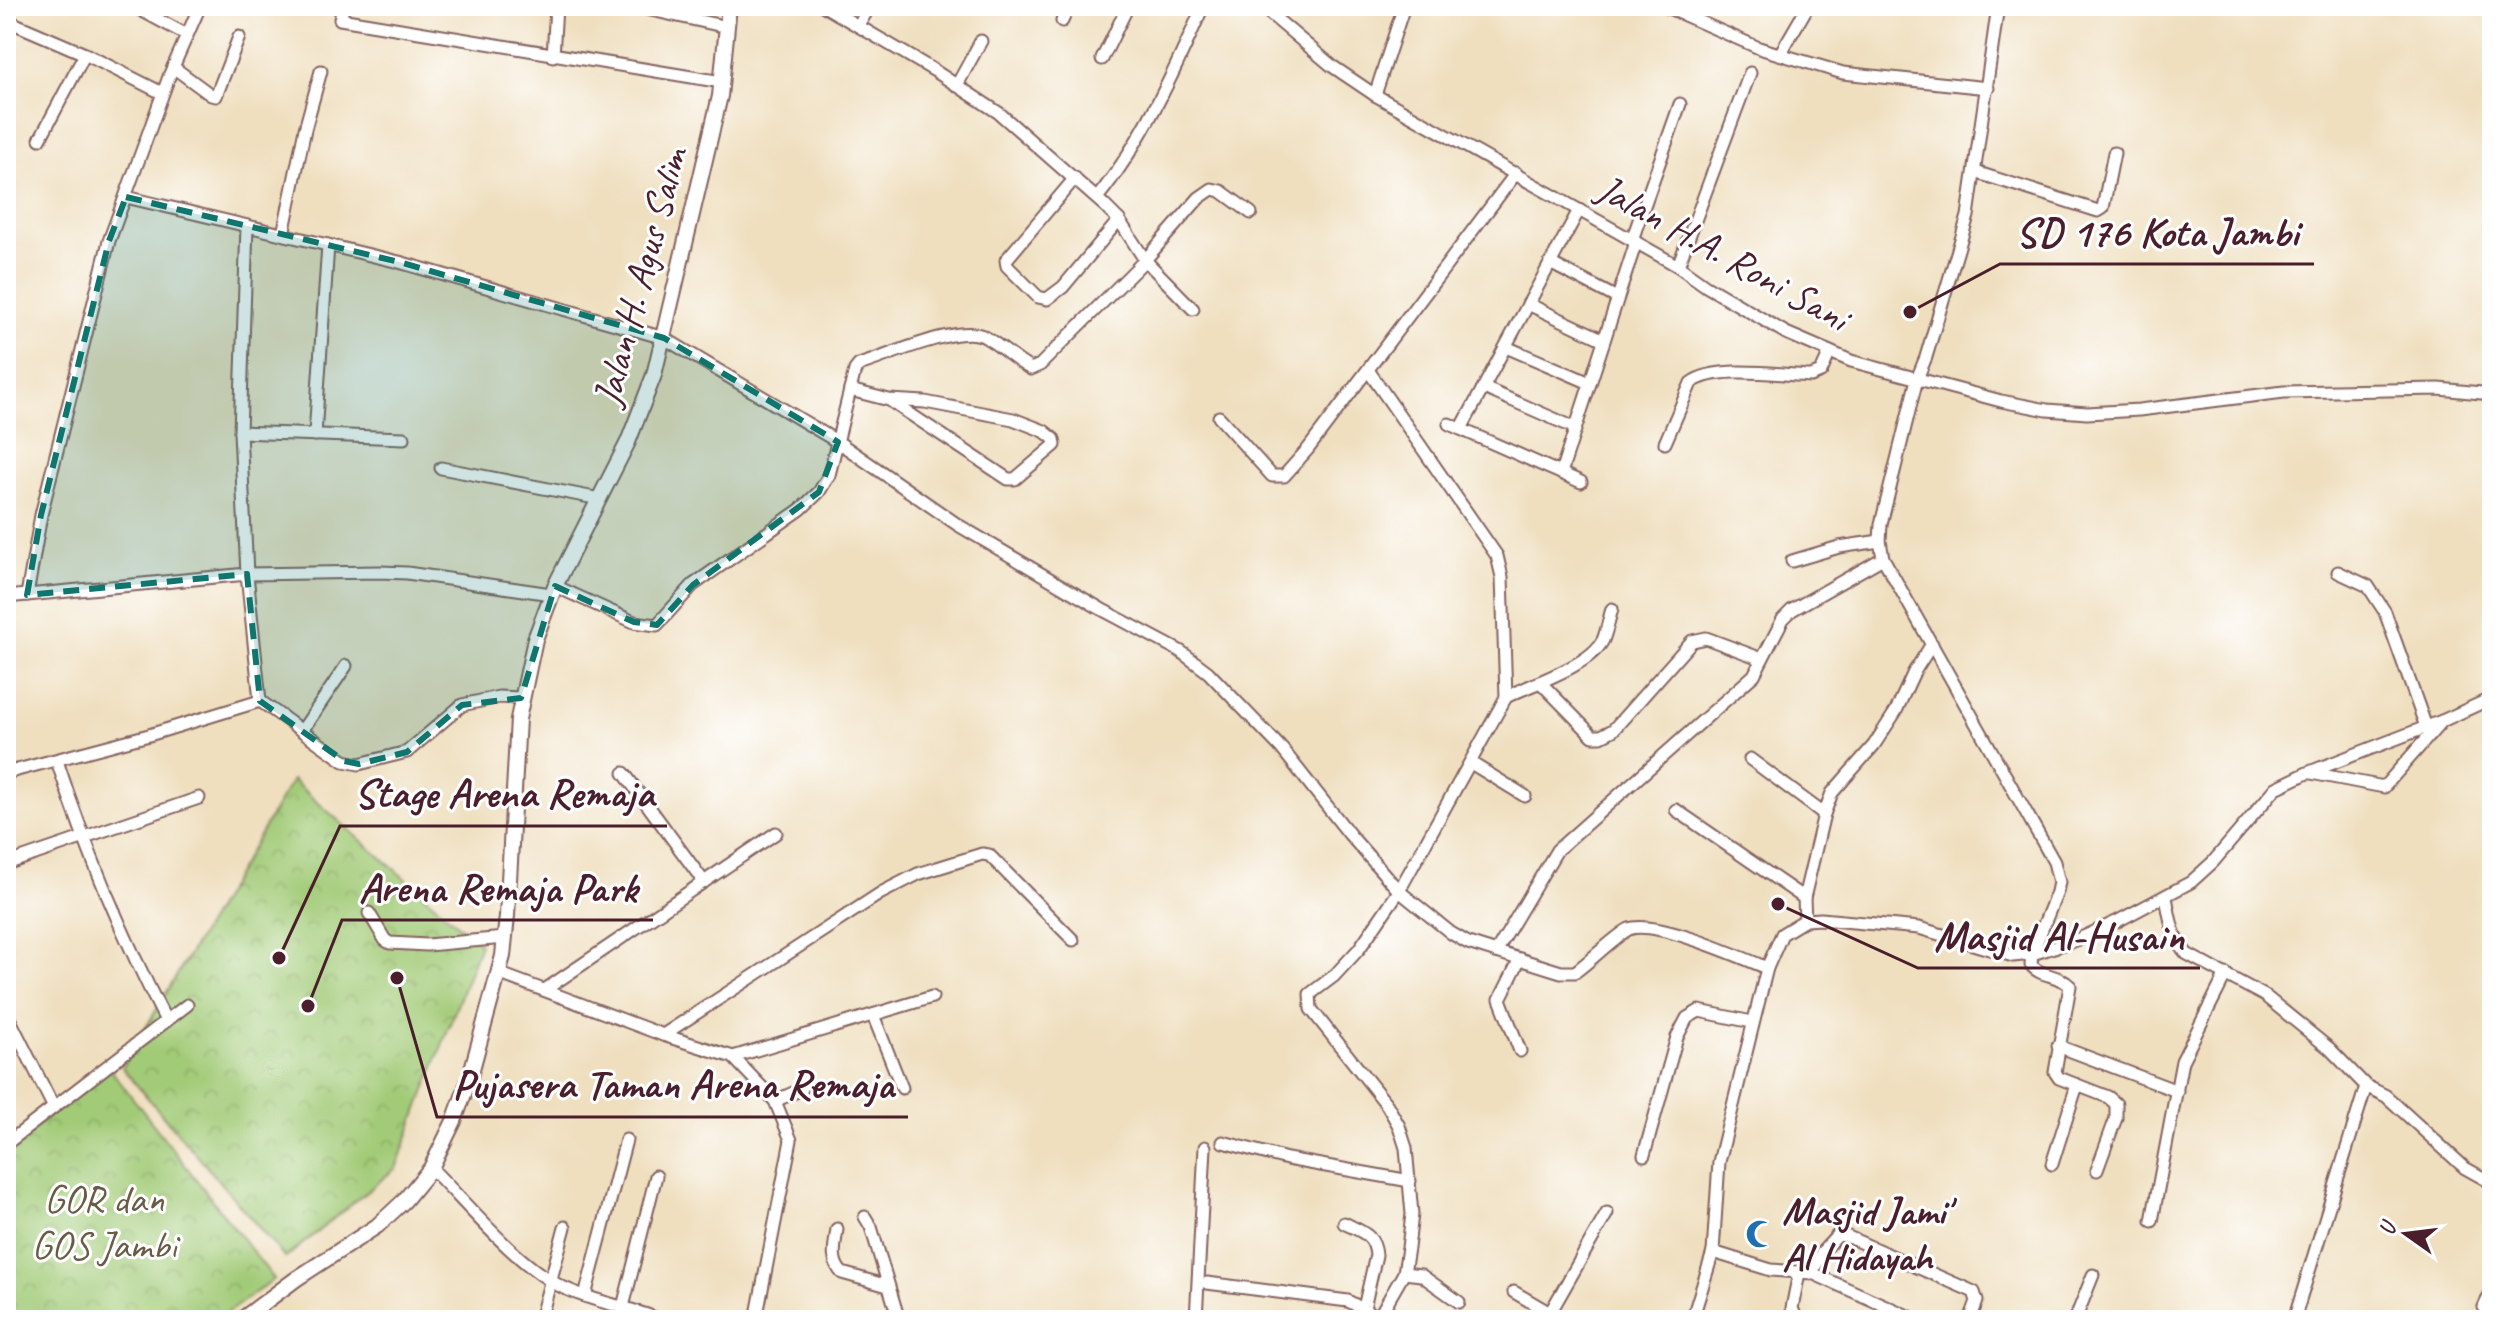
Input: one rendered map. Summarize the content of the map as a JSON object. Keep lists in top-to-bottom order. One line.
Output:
{"streets":{"main road":["Jalan H. Agus Salim"],"street":["Jalan H.A. Roni Sani"]},"parks":["GOR dan GOS Jambi"],"places":{"other":["SD 176 Kota Jambi","Masjid Al-Husain","Stage Arena Remaja","Pujasera Taman Arena Remaja","Arena Remaja Park"],"mosque":["Masjid Jami' Al Hidayah"]},"north":"left"}
